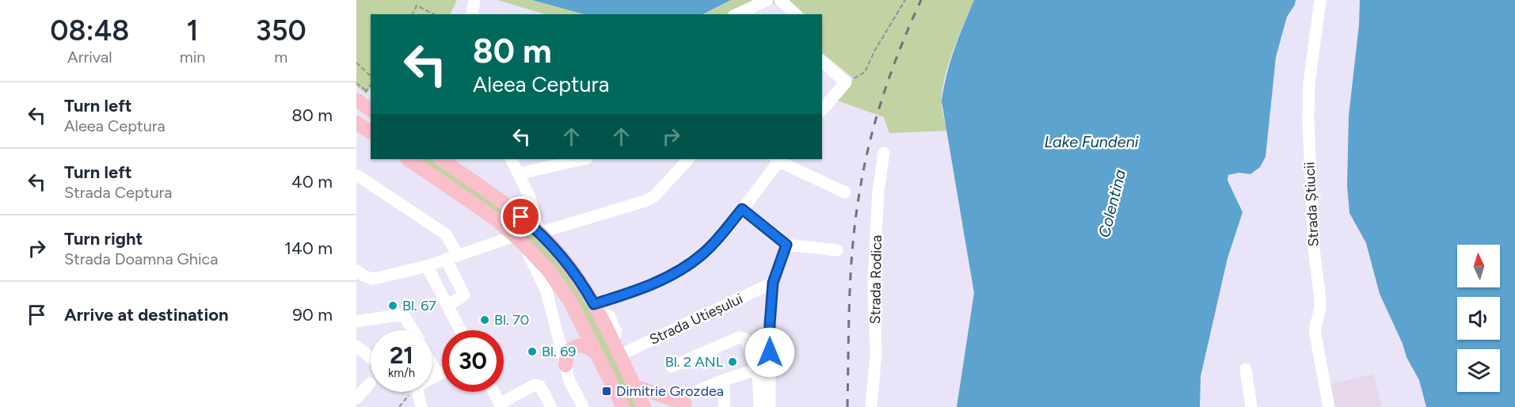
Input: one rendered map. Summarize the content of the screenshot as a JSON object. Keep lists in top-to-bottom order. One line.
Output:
{"streets":{"street":["Strada Știucii","Strada Rodica","Strada Utieșului"]},"water":["Lake Fundeni","Colentina"],"places":{"other":["Bl. 67","Bl. 70","Bl. 69","Bl. 2 ANL"],"transit":["Dimitrie Grozdea"]},"north":"top","page":{"eta":["08:48","Arrival","1","min","350","m"],"turn":["80 m","Aleea Ceptura"],"list":[{"name":"Turn left","note":"Aleea Ceptura","value":"80 m"},{"name":"Turn left","note":"Strada Ceptura","value":"40 m"},{"name":"Turn right","note":"Strada Doamna Ghica","value":"140 m"},{"name":"Arrive at destination","value":"90 m"}],"speed":"21 km/h","limit":"30"}}
